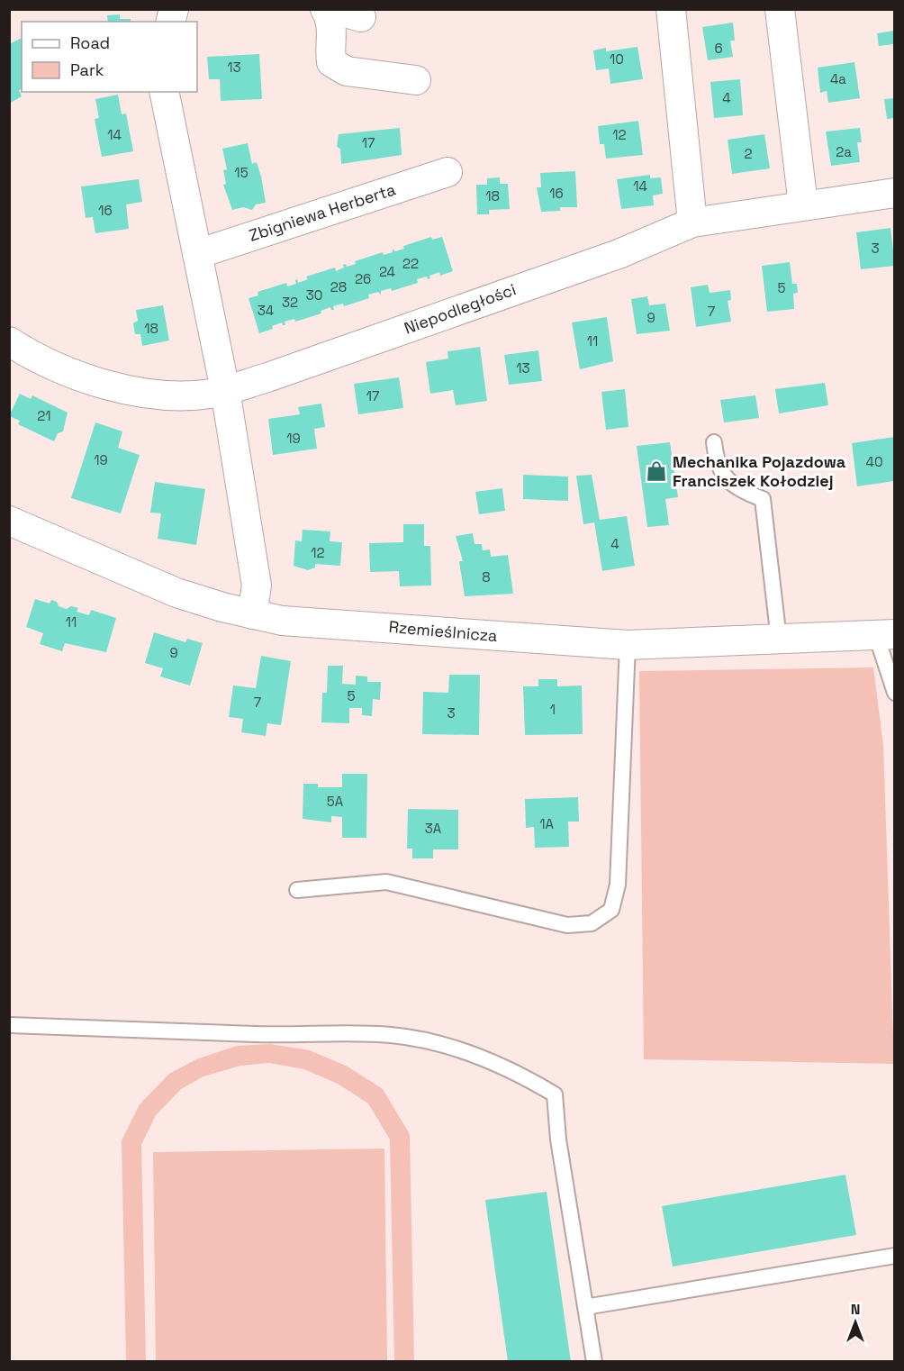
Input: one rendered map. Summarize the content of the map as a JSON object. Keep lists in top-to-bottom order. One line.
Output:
{"streets":{"street":["Zbigniewa Herberta","Niepodległości","Rzemieślnicza"]},"places":{"shop":["Mechanika Pojazdowa Franciszek Kołodziej"]},"house_numbers":["6","10","13","4a","4","14","12","17","2a","2","15","14","16","18","16","3","22","24","26","28","5","30","32","34","7","9","18","11","13","17","21","19","19","40","4","12","8","11","9","5","7","1","3","5A","1A","3A"],"legend":["Road","Park"],"north":"top"}
